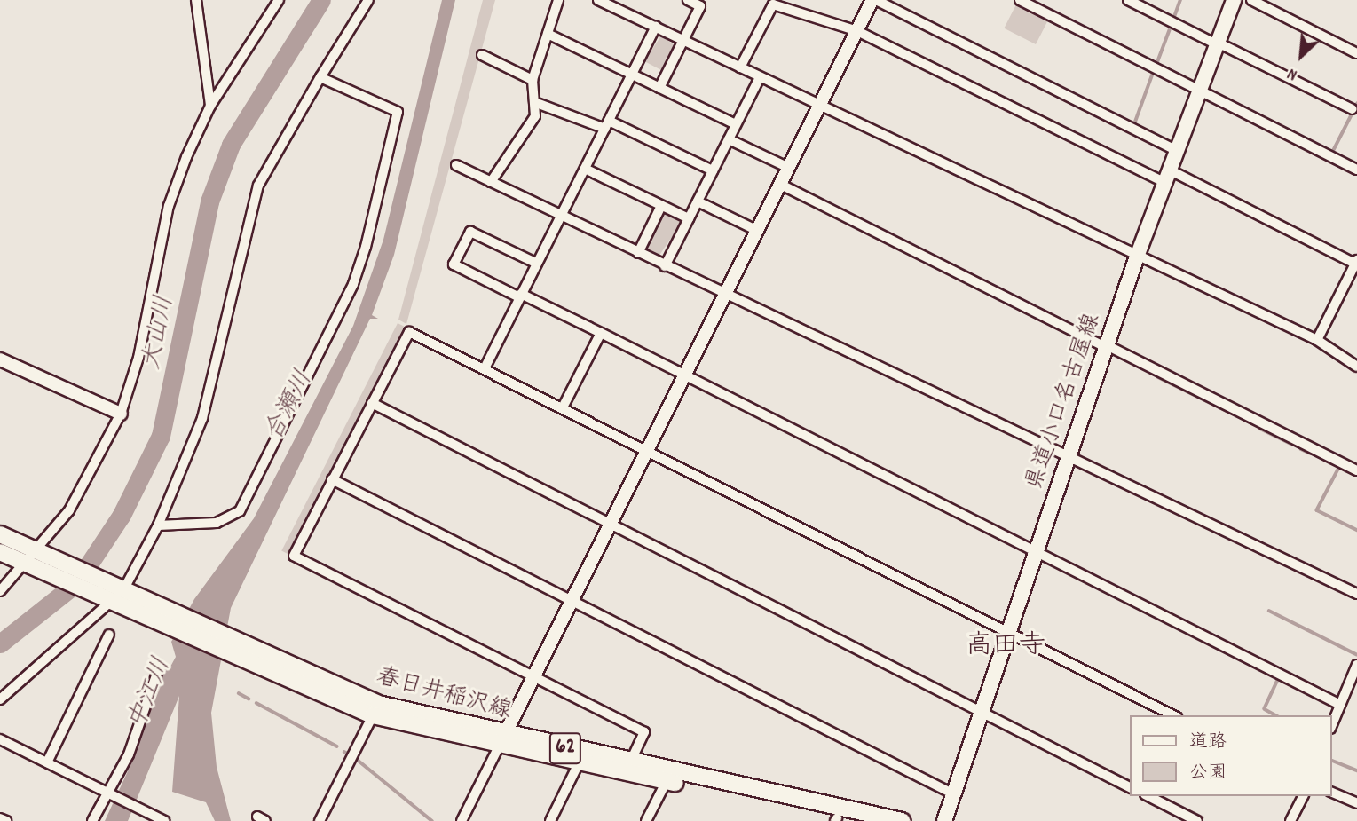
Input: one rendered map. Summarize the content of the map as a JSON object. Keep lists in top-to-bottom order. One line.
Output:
{"streets":{"main road":["県道小口名古屋線","春日井稲沢線","62"]},"districts":["高田寺"],"water":["大山川","合瀬川","中江川"],"legend":["道路","公園"],"north":"bottom left"}
